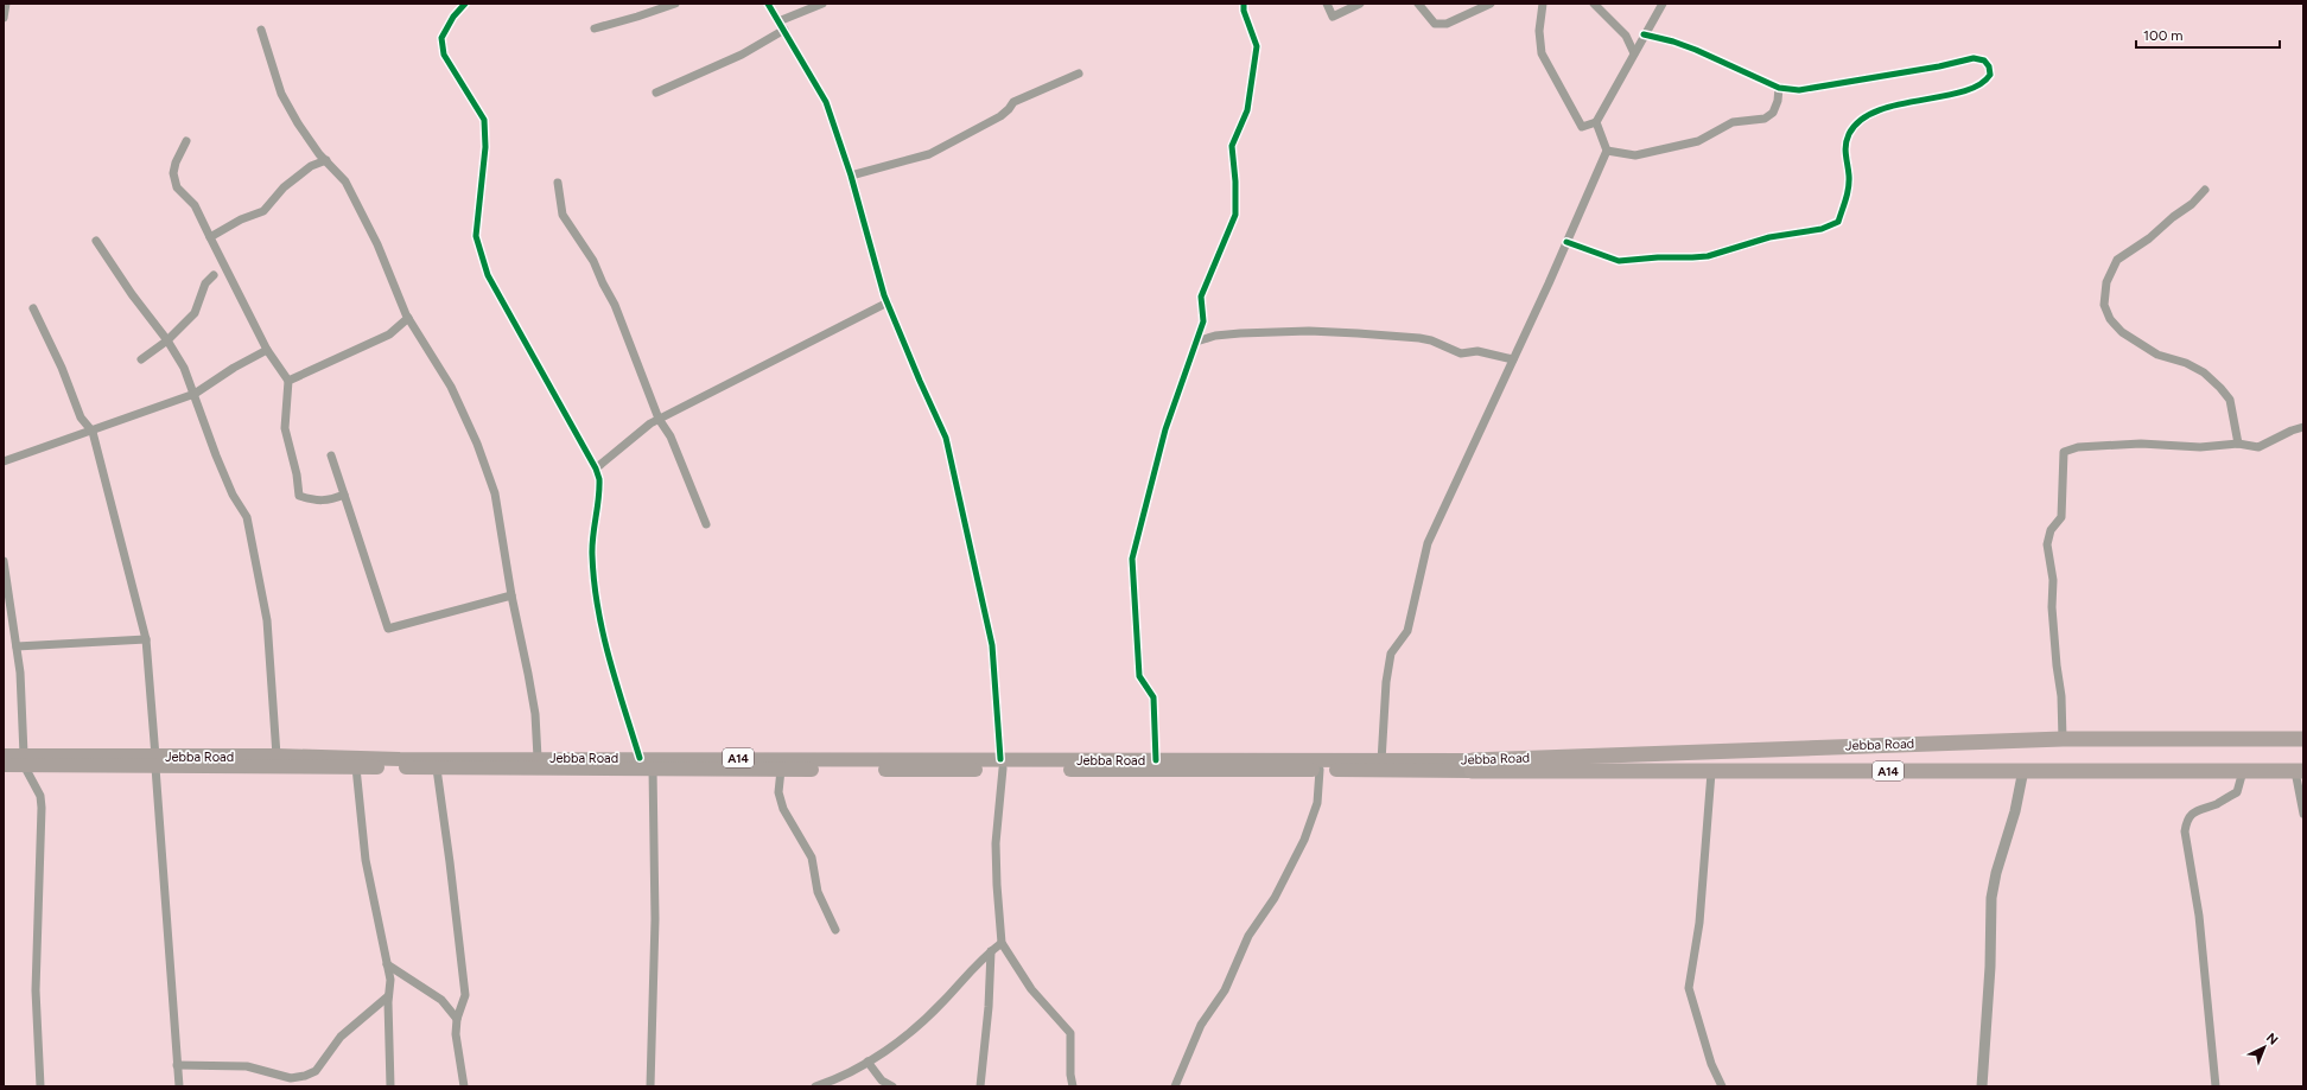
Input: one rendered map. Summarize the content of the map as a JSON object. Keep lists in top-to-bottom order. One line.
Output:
{"streets":{"highway":["Jebba Road","A14"]},"scale_bar":"100 m","north":"top right"}
